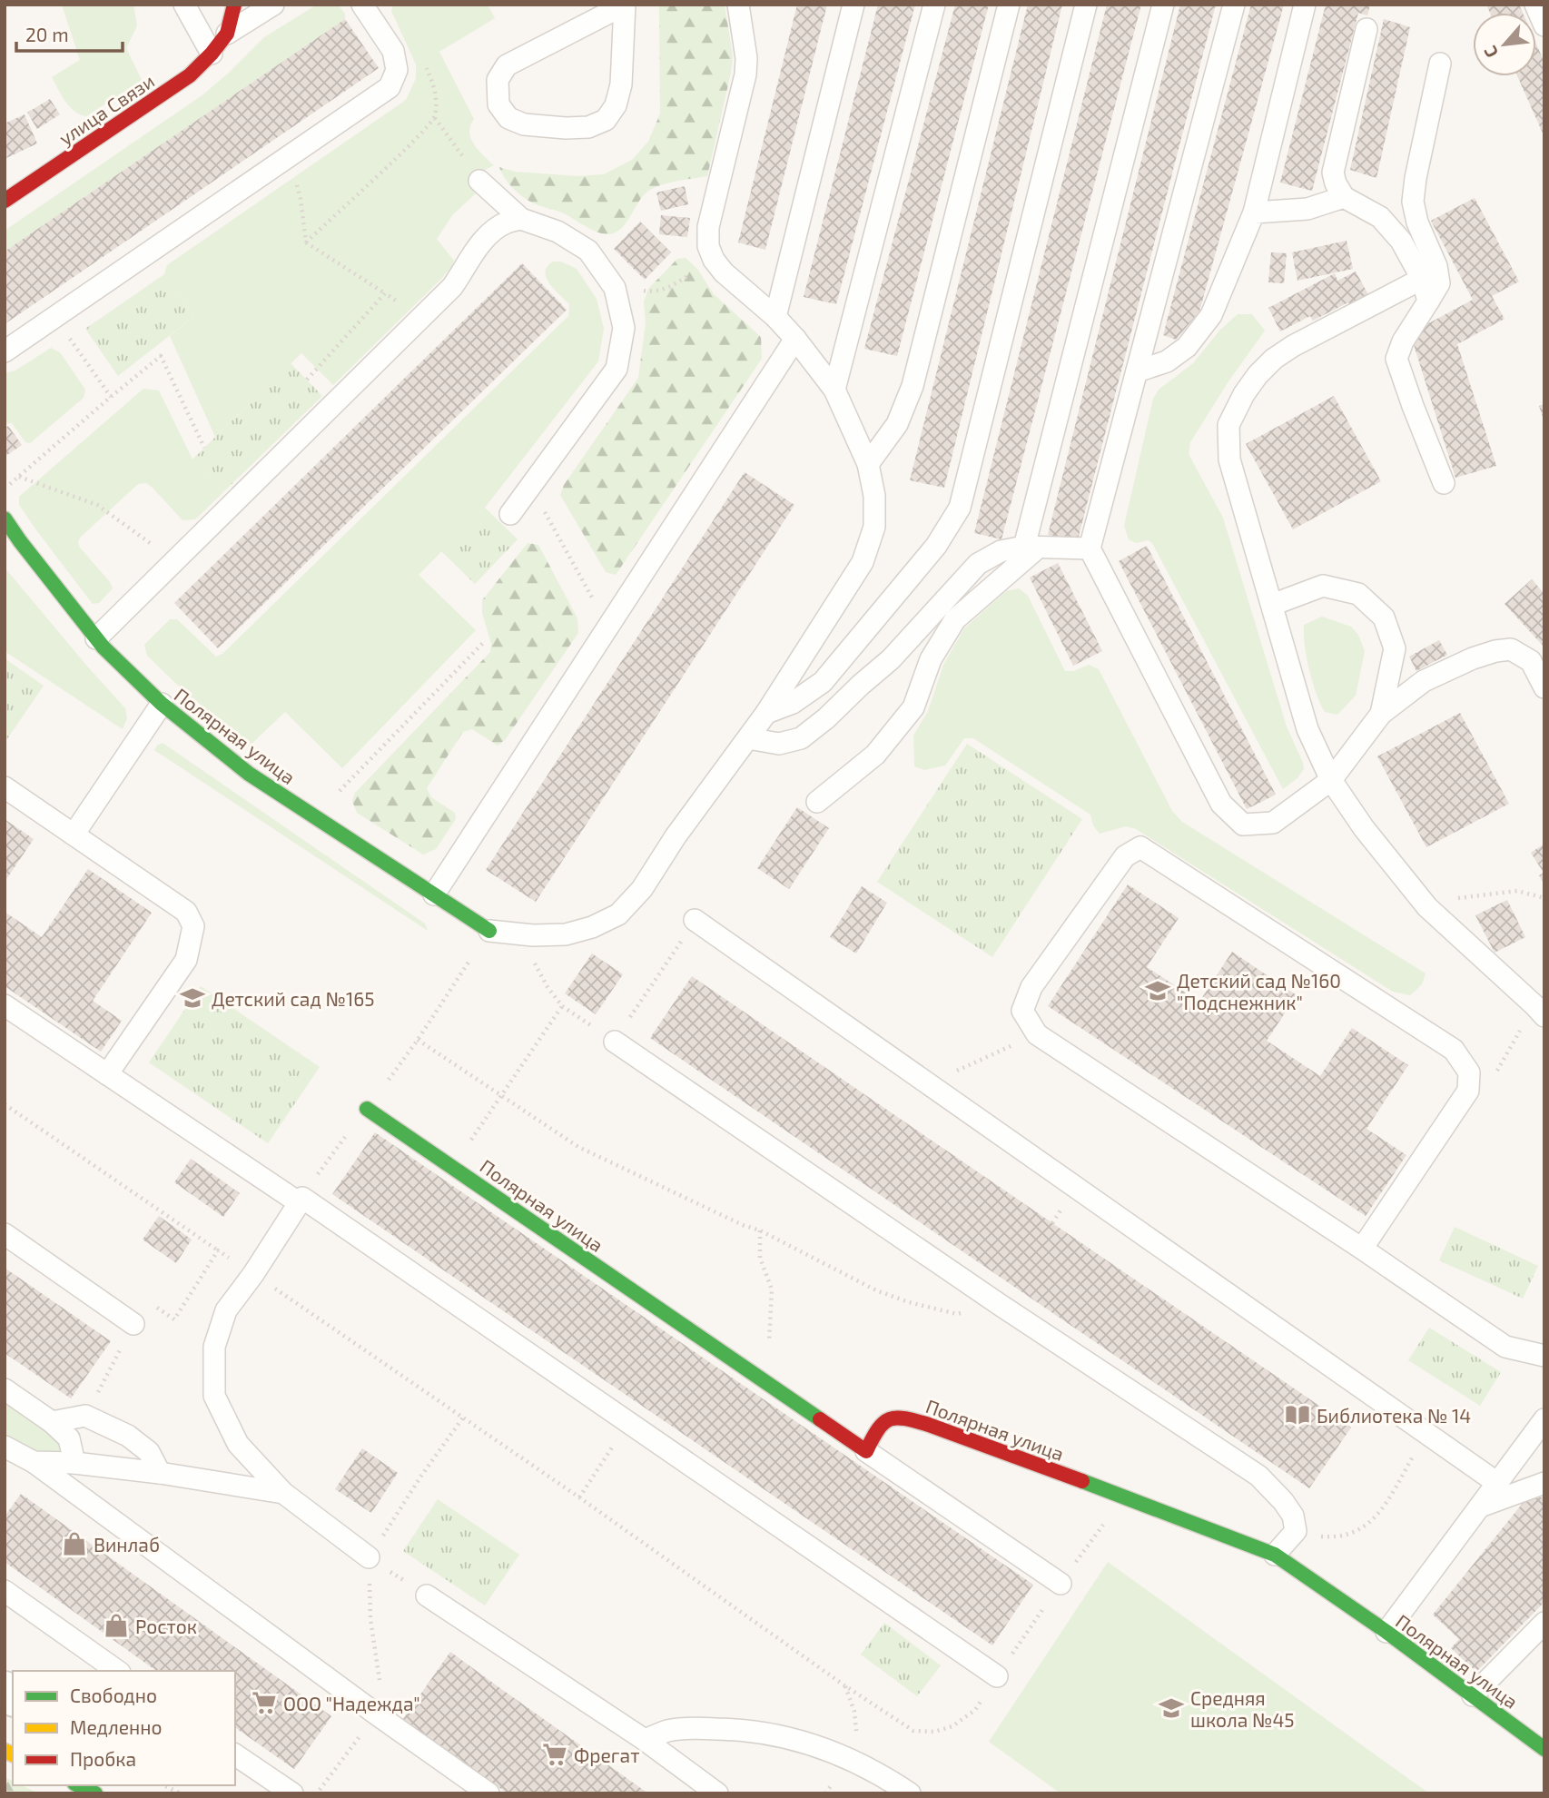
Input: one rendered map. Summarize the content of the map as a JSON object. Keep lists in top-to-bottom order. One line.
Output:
{"streets":{"street":["улица Связи","Полярная улица"]},"places":{"school or university":["Детский сад №160 \"Подснежник\"","Детский сад №165","Средняя школа №45"],"library":["Библиотека № 14"],"shop":["Винлаб","Росток"],"supermarket":["ООО \"Надежда\"","Фрегат"]},"legend":["Свободно","Медленно","Пробка"],"scale_bar":"20 m","north":"bottom left"}
